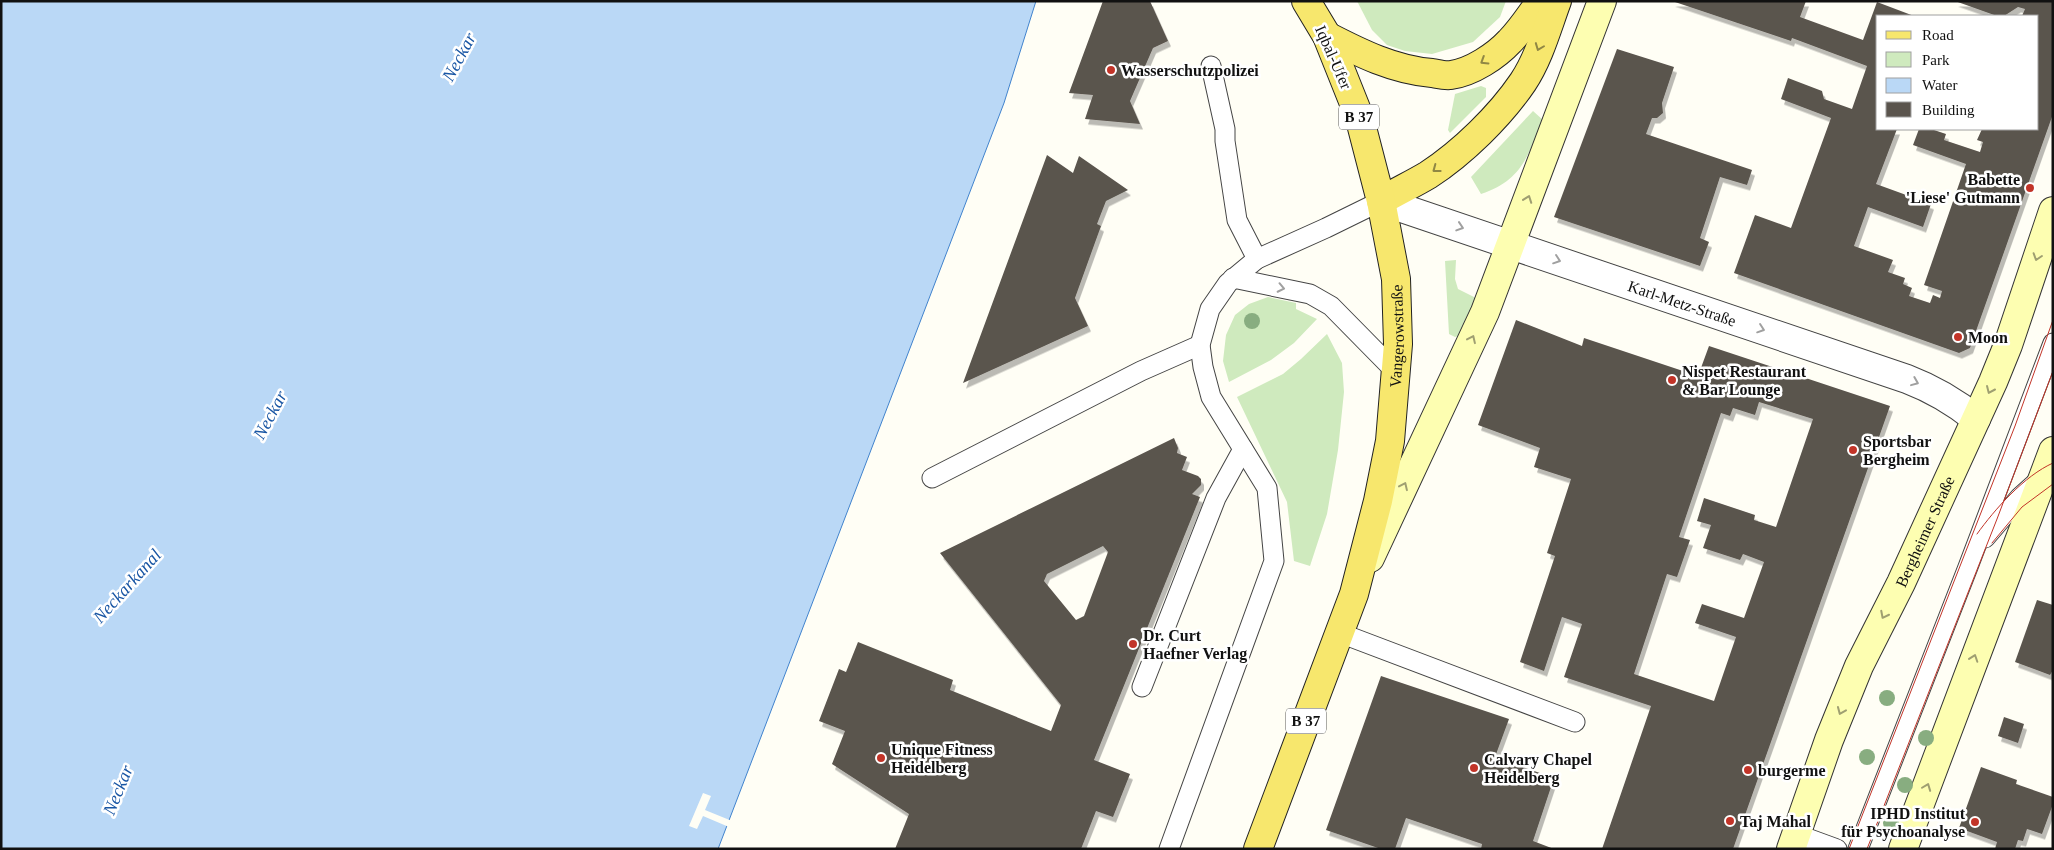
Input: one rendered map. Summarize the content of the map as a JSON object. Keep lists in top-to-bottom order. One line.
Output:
{"streets":{"main road":["Iqbal-Ufer","B 37","Vangerowstraße"],"street":["Karl-Metz-Straße","Bergheimer Straße"]},"crossings":[["Iqbal-Ufer","Karl-Metz-Straße"],["Iqbal-Ufer","Vangerowstraße"],["Karl-Metz-Straße","Vangerowstraße"],["Karl-Metz-Straße","Bergheimer Straße"]],"one_way":["Karl-Metz-Straße"],"water":["Neckar","Neckarkanal"],"places":["Wasserschutzpolizei","Babette 'Liese' Gutmann","Moon","Nispet Restaurant & Bar Lounge","Sportsbar Bergheim","Dr. Curt Haefner Verlag","Unique Fitness Heidelberg","Calvary Chapel Heidelberg","burgerme","Taj Mahal","IPHD Institut für Psychoanalyse"],"legend":["Road","Park","Water","Building"]}
